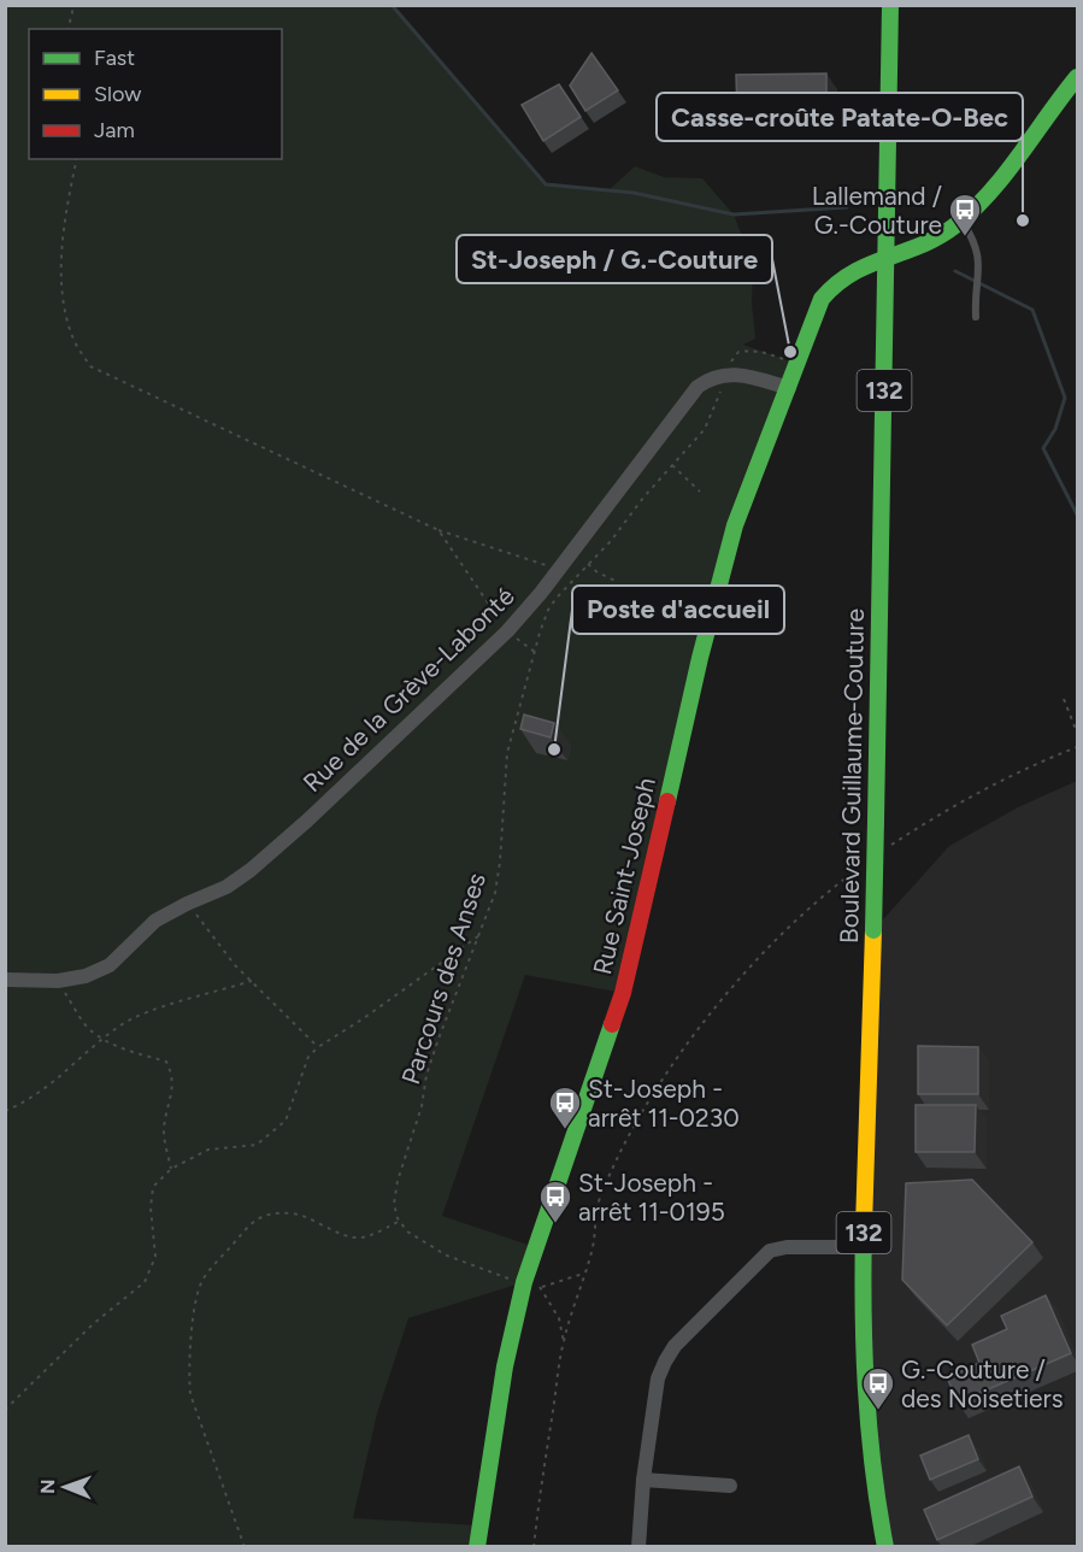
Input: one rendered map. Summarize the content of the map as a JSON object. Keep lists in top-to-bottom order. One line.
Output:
{"streets":{"street":["132","Rue de la Grève-Labonté","Boulevard Guillaume-Couture","Rue Saint-Joseph"],"path":["Parcours des Anses"]},"crossings":[["Rue de la Grève-Labonté","Parcours des Anses"],["Boulevard Guillaume-Couture","Rue Saint-Joseph"],["Rue Saint-Joseph","Parcours des Anses"]],"places":{"other":["Casse-croûte Patate-O-Bec","St-Joseph / G.-Couture","Poste d'accueil"],"bus stop":["Lallemand / G.-Couture","St-Joseph - arrêt 11-0230","St-Joseph - arrêt 11-0195","G.-Couture / des Noisetiers"]},"legend":["Fast","Slow","Jam"],"north":"left"}
